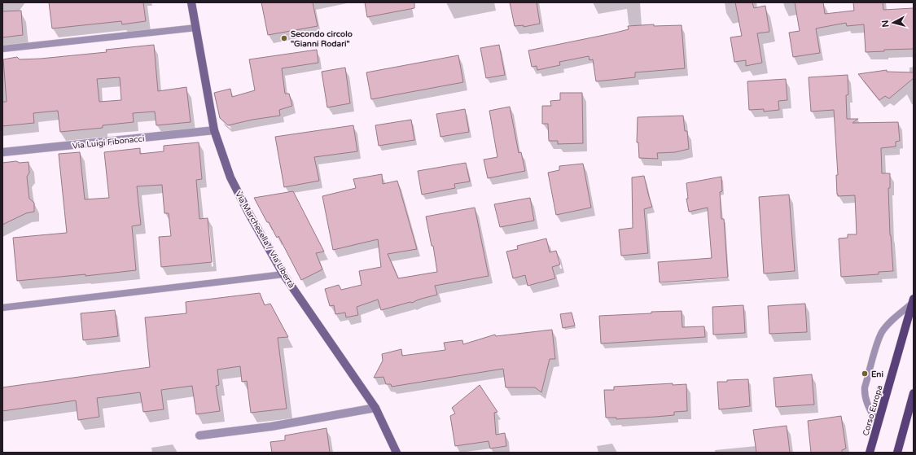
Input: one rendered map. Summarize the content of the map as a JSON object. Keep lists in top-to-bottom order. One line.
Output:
{"streets":{"main road":["Corso Europa"],"street":["Via Luigi Fibonacci","Via Marchesella / Via Libertà"]},"crossings":[["Via Luigi Fibonacci","Via Marchesella / Via Libertà"]],"places":["Secondo circolo \"Gianni Rodari\"","Eni"],"north":"left"}
